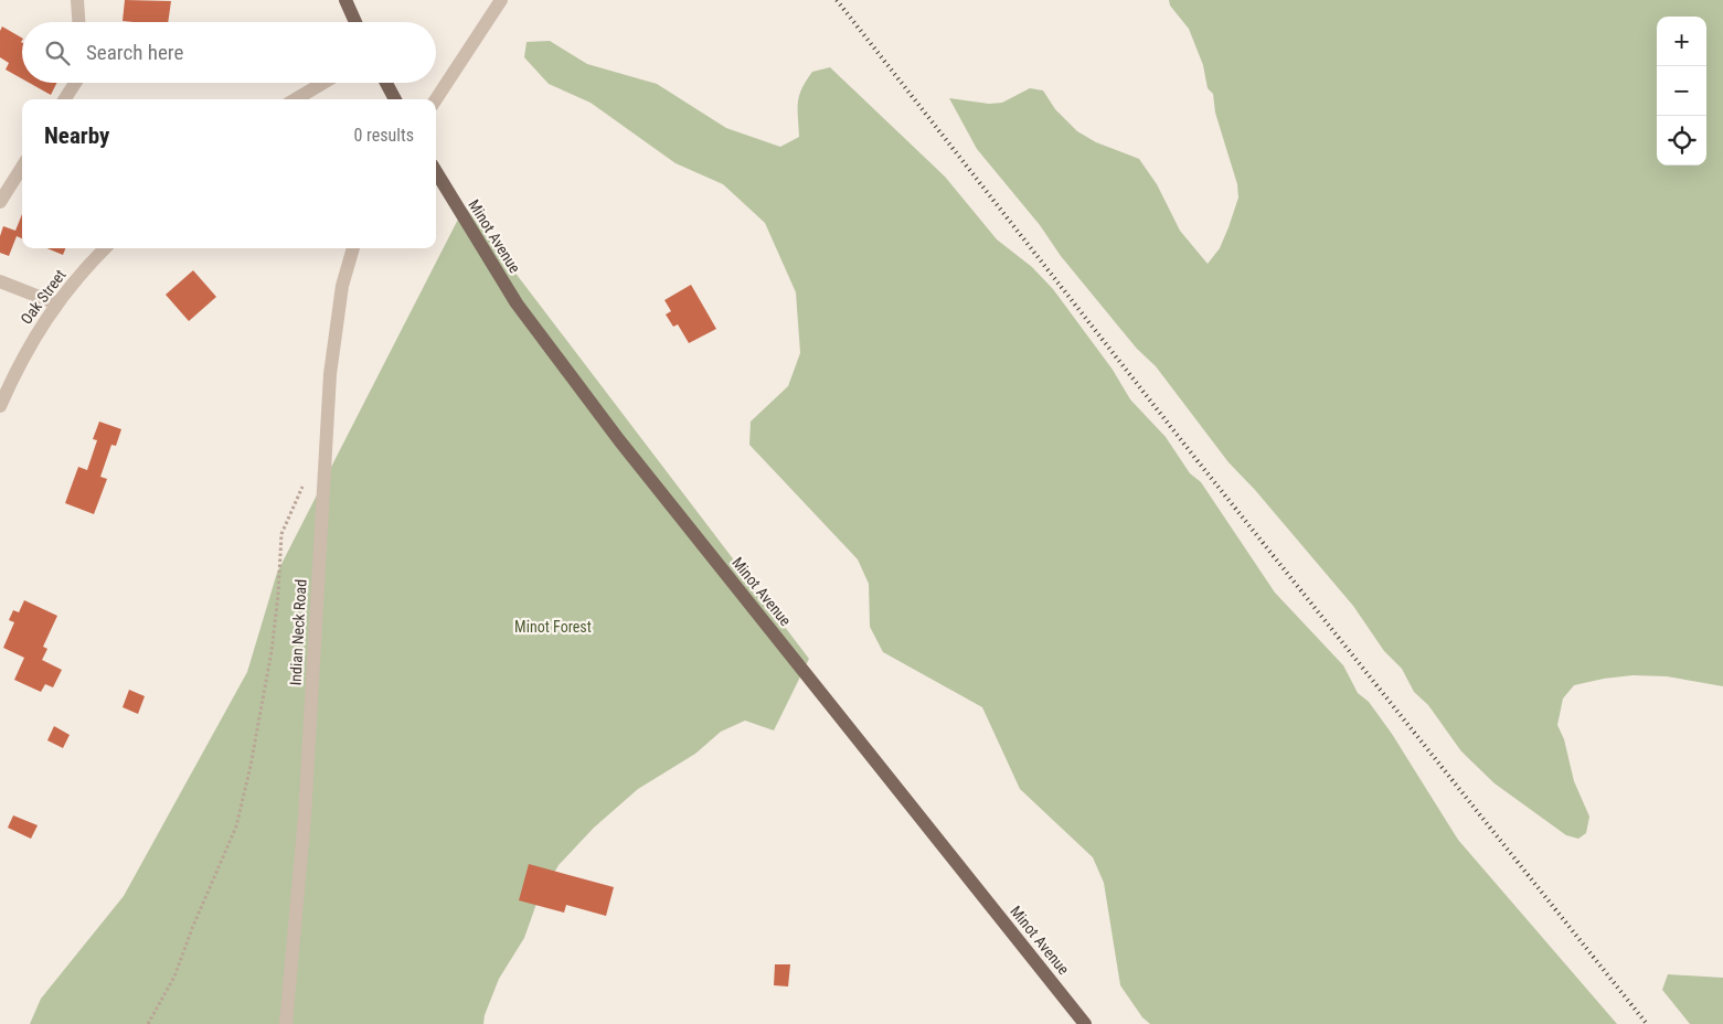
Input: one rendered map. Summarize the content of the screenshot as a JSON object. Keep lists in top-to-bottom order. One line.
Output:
{"streets":{"main road":["Minot Avenue"],"street":["Oak Street","Indian Neck Road"]},"parks":["Minot Forest"],"page":{"map_buttons":["+","−"],"search":"Search here","heading":["Nearby","0 results"]}}
